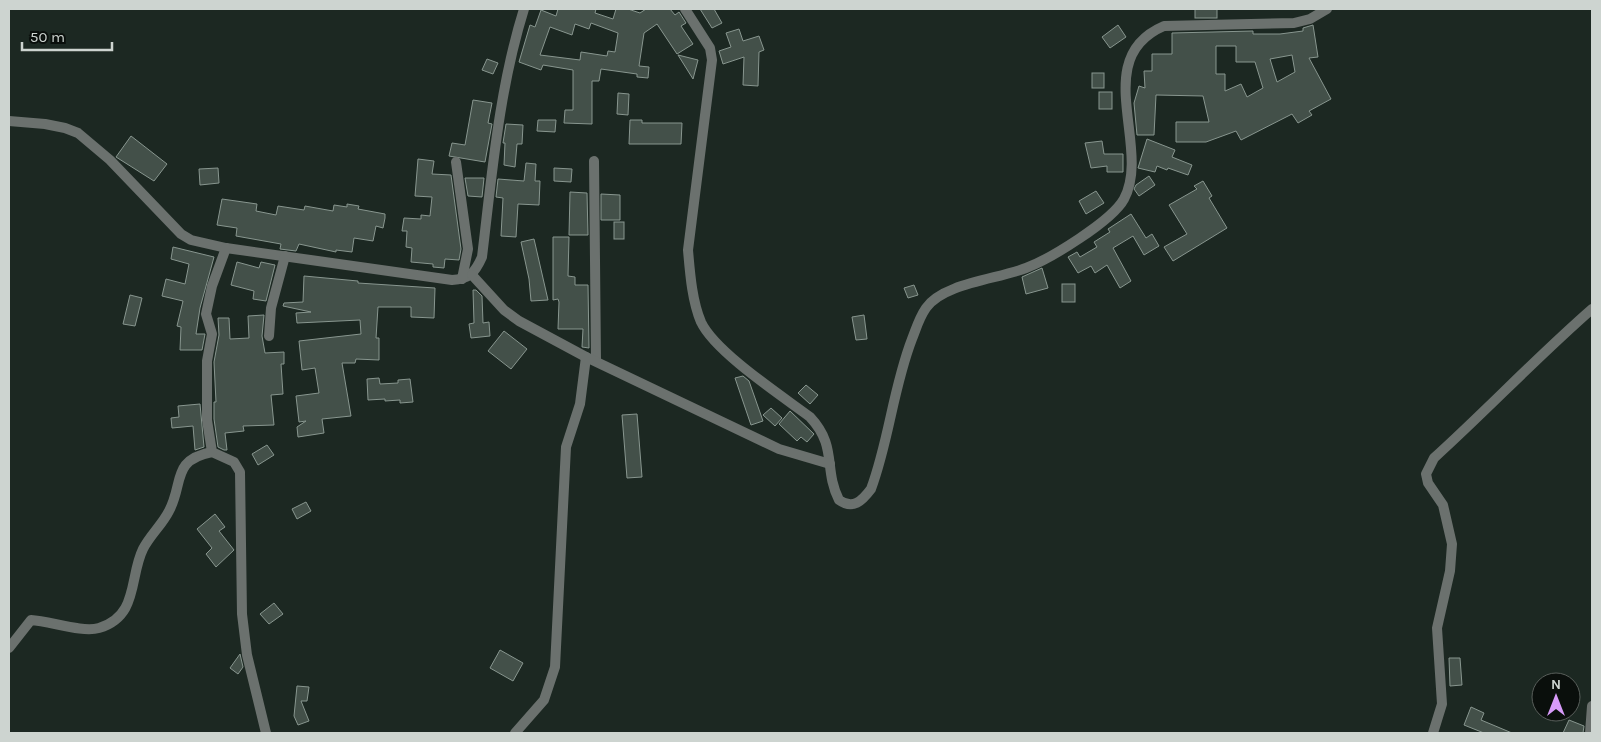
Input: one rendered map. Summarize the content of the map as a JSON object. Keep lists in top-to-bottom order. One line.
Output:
{"scale_bar":"50 m","north":"top"}
